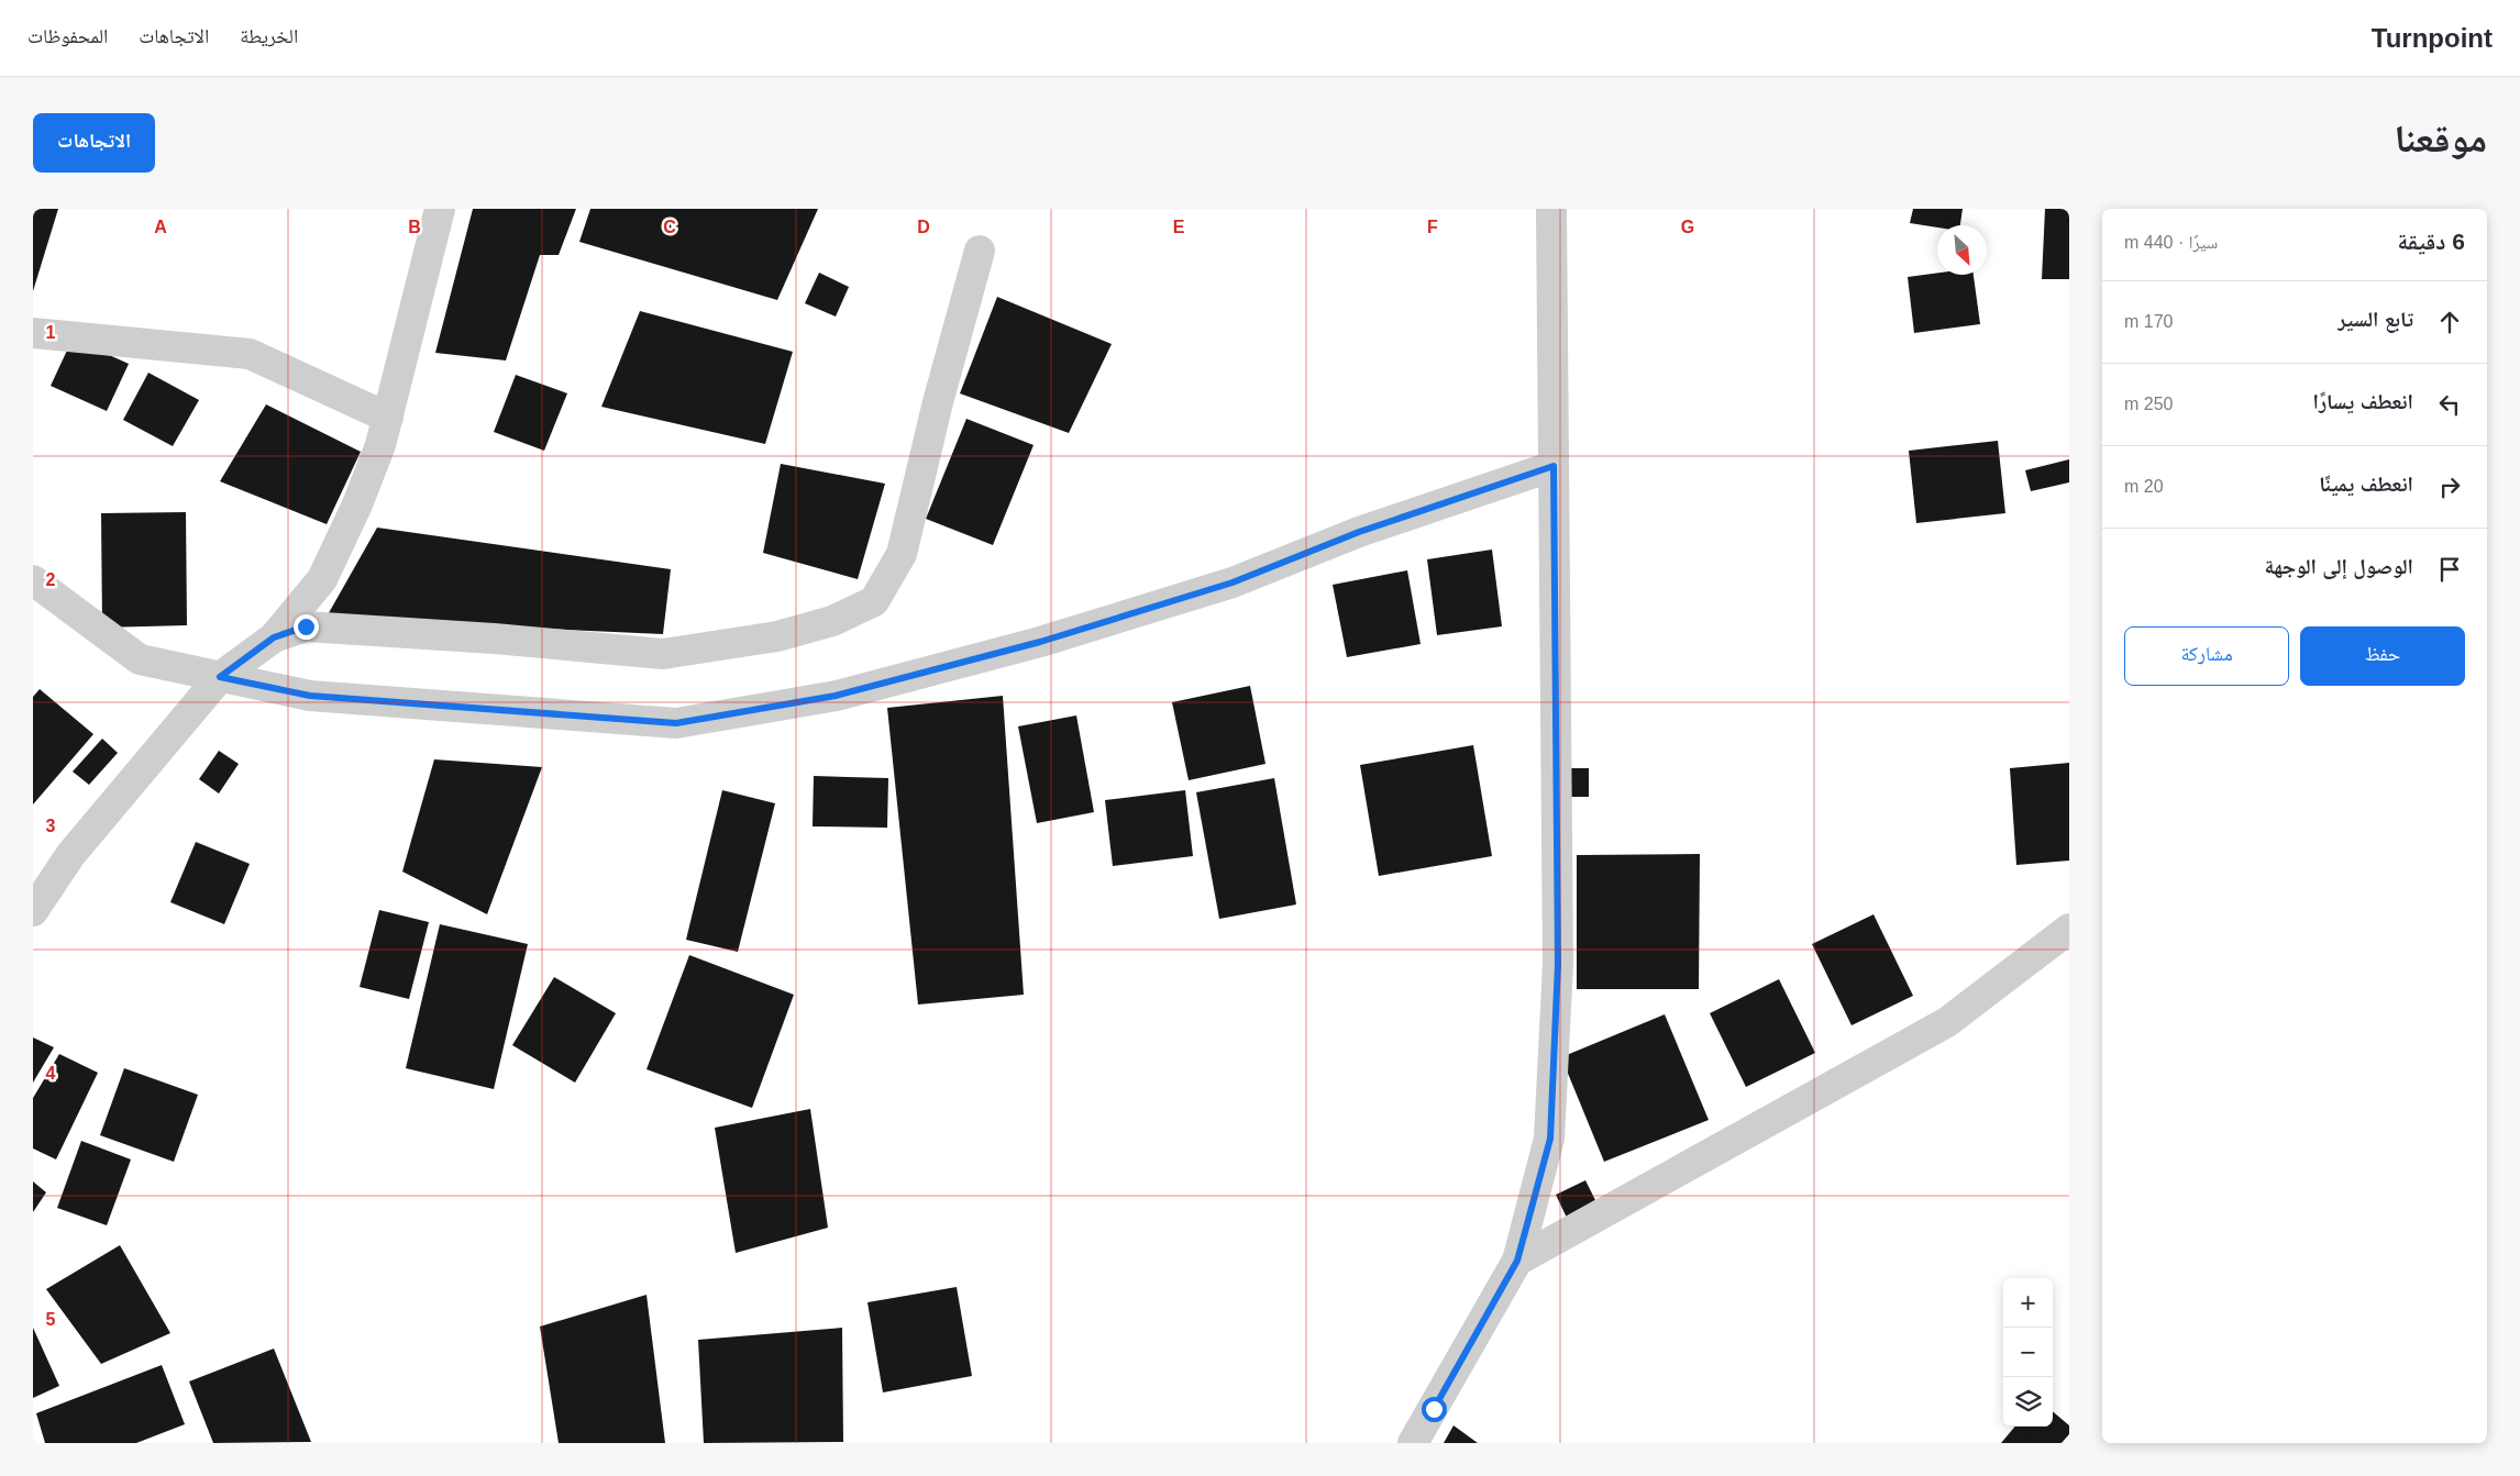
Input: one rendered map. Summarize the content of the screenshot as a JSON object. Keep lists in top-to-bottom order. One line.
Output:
{"north":"bottom right","page":{"header":"Turnpoint","nav":["الخريطة","الاتجاهات","المحفوظات"],"title":"موقعنا","buttons":["الاتجاهات",["حفظ","مشاركة"]],"heading":["6 دقيقة","سيرًا · 440 m"],"list":[["تابع السير","170 m"],["انعطف يسارًا","250 m"],["انعطف يمينًا","20 m"],"الوصول إلى الوجهة"],"map_buttons":["+","−"]},"grid":{"columns":["A","B","C","D","E","F","G"],"rows":["1","2","3","4","5"]}}
